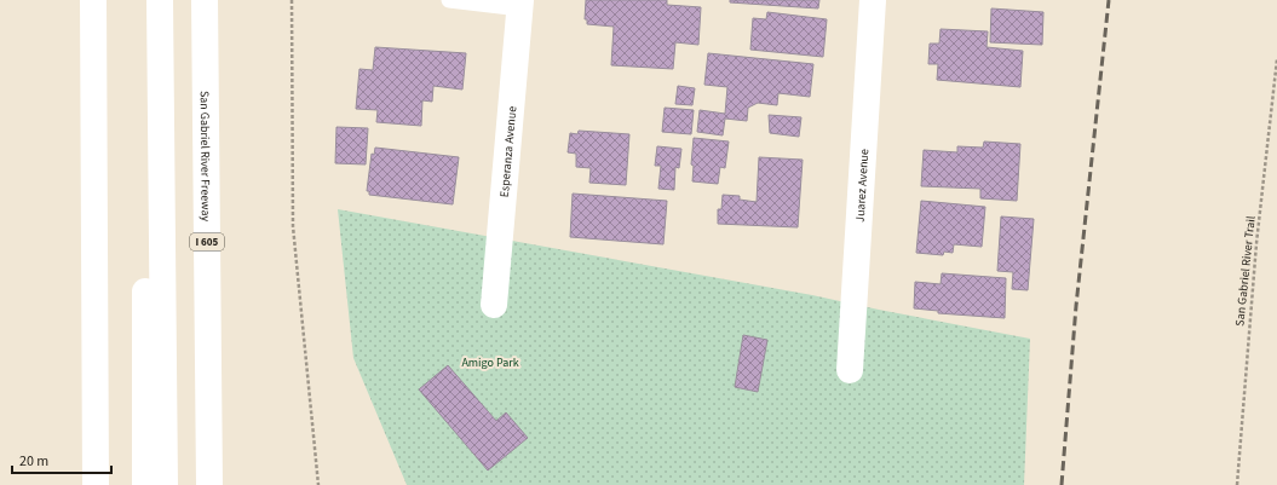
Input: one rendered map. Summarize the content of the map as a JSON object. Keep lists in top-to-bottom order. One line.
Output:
{"streets":{"main road":["Esperanza Avenue","San Gabriel River Freeway","Juarez Avenue","I 605"],"path":["San Gabriel River Trail"]},"parks":["Amigo Park"],"scale_bar":"20 m"}
